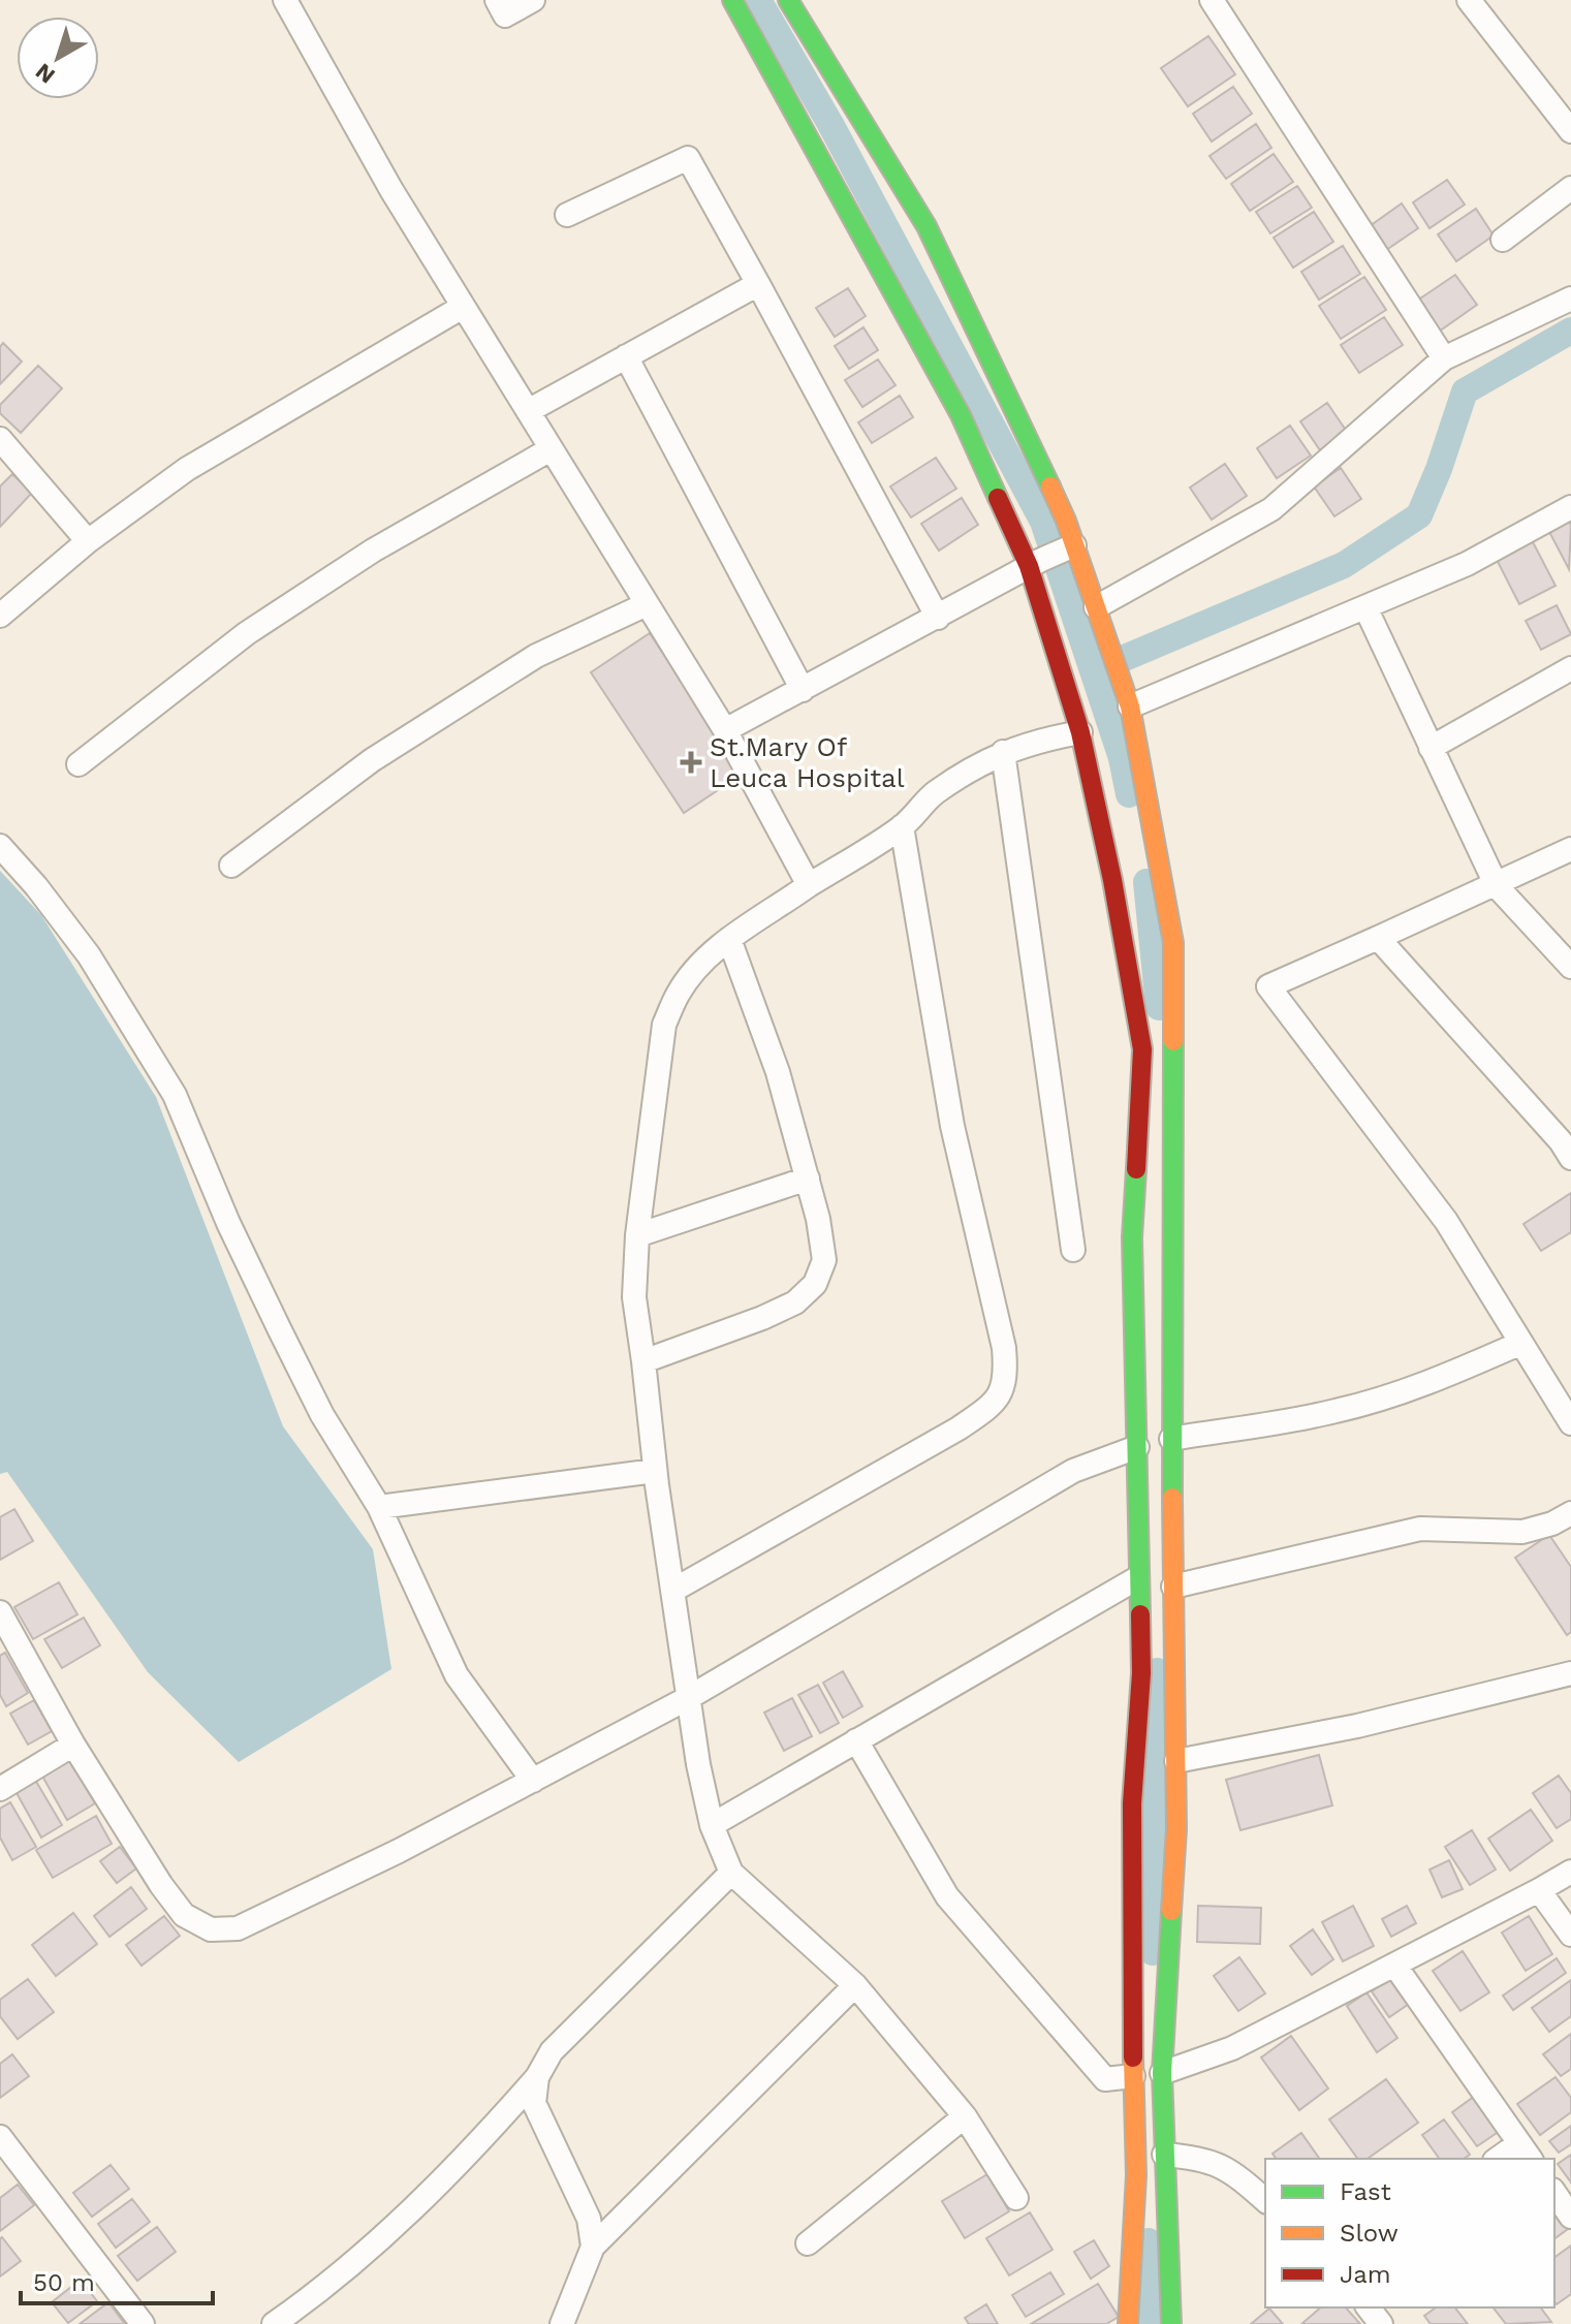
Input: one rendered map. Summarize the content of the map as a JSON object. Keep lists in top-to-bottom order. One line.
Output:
{"places":{"health":["St.Mary Of Leuca Hospital"]},"legend":["Fast","Slow","Jam"],"scale_bar":"50 m","north":"bottom left"}
